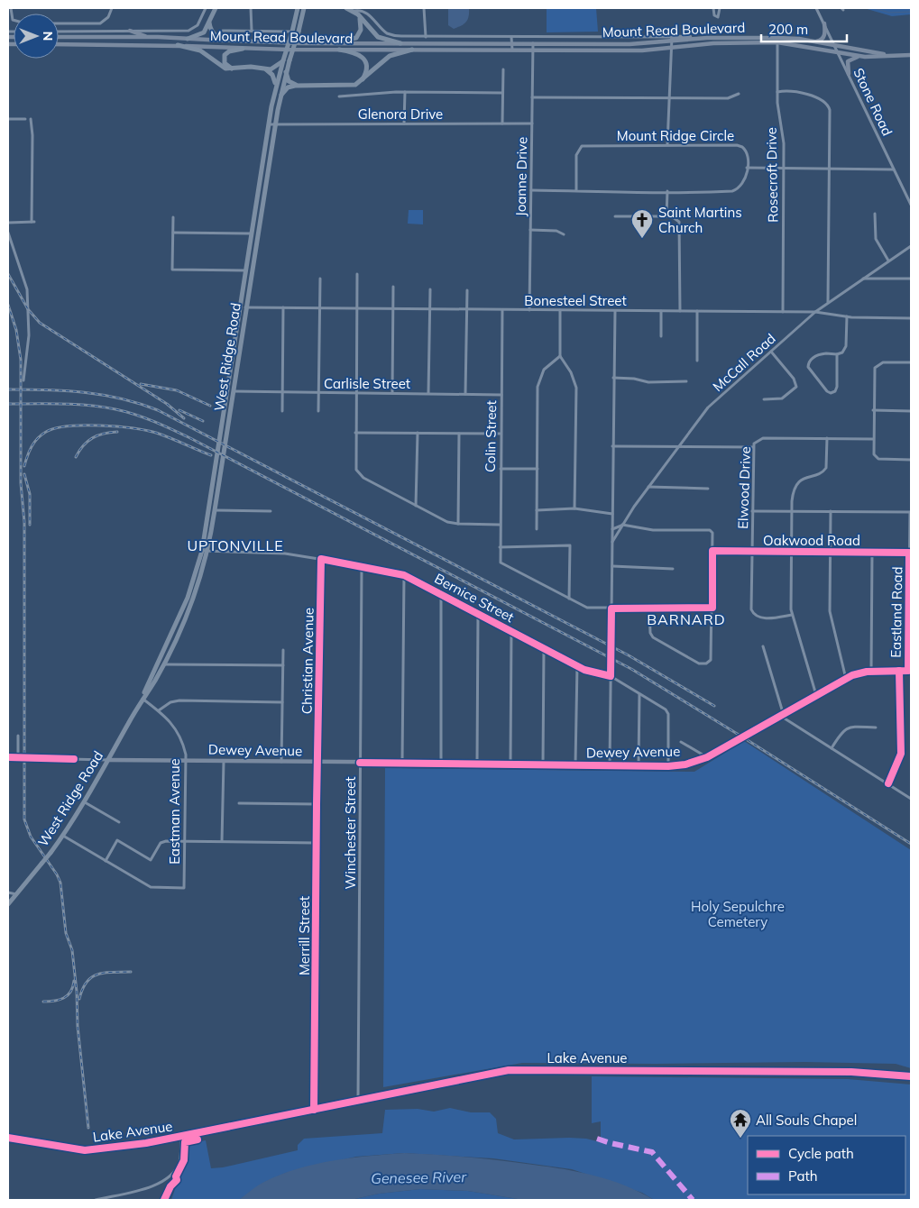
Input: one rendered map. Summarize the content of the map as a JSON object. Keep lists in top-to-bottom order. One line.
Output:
{"streets":{"highway":["West Ridge Road"],"main road":["Mount Read Boulevard","Dewey Avenue","Lake Avenue"],"street":["Stone Road","Glenora Drive","Mount Ridge Circle","Rosecroft Drive","Joanne Drive","Bonesteel Street","McCall Road","Carlisle Street","Colin Street","Elwood Drive","Oakwood Road","Bernice Street","Eastland Road","Christian Avenue","Eastman Avenue","Winchester Street","Merrill Street"]},"crossings":[["Mount Read Boulevard","Stone Road"],["Mount Read Boulevard","Rosecroft Drive"],["Mount Read Boulevard","Joanne Drive"],["Mount Read Boulevard","West Ridge Road"],["Glenora Drive","Joanne Drive"],["Glenora Drive","West Ridge Road"],["Rosecroft Drive","Bonesteel Street"],["Joanne Drive","Bonesteel Street"],["Bonesteel Street","West Ridge Road"],["Bonesteel Street","McCall Road"],["Bonesteel Street","Colin Street"],["West Ridge Road","Carlisle Street"],["West Ridge Road","Bernice Street"],["West Ridge Road","Dewey Avenue"],["West Ridge Road","Eastman Avenue"],["Carlisle Street","Colin Street"],["Elwood Drive","Oakwood Road"],["Oakwood Road","Eastland Road"],["Bernice Street","Christian Avenue"],["Bernice Street","Dewey Avenue"],["Bernice Street","Winchester Street"],["Eastland Road","Dewey Avenue"],["Christian Avenue","Dewey Avenue"],["Christian Avenue","Merrill Street"],["Dewey Avenue","Eastman Avenue"],["Dewey Avenue","Winchester Street"],["Dewey Avenue","Merrill Street"],["Winchester Street","Lake Avenue"],["Merrill Street","Lake Avenue"]],"districts":["UPTONVILLE","BARNARD"],"water":["Genesee River"],"parks":["Holy Sepulchre Cemetery"],"places":{"church":["Saint Martins Church"],"temple":["All Souls Chapel"]},"legend":["Cycle path","Path"],"scale_bar":"200 m","north":"right"}
